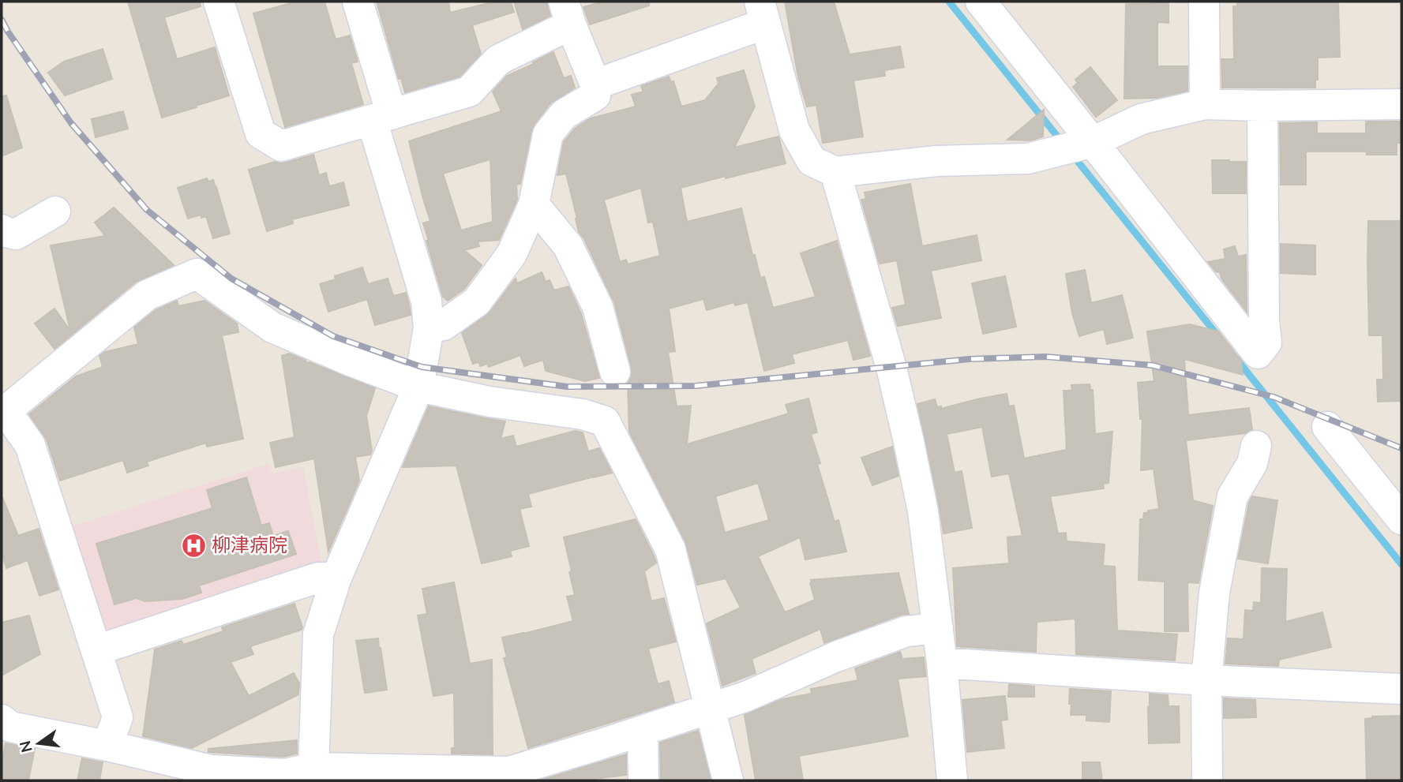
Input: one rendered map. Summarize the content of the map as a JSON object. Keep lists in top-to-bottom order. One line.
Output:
{"places":{"hospital":["柳津病院"]},"north":"left"}
